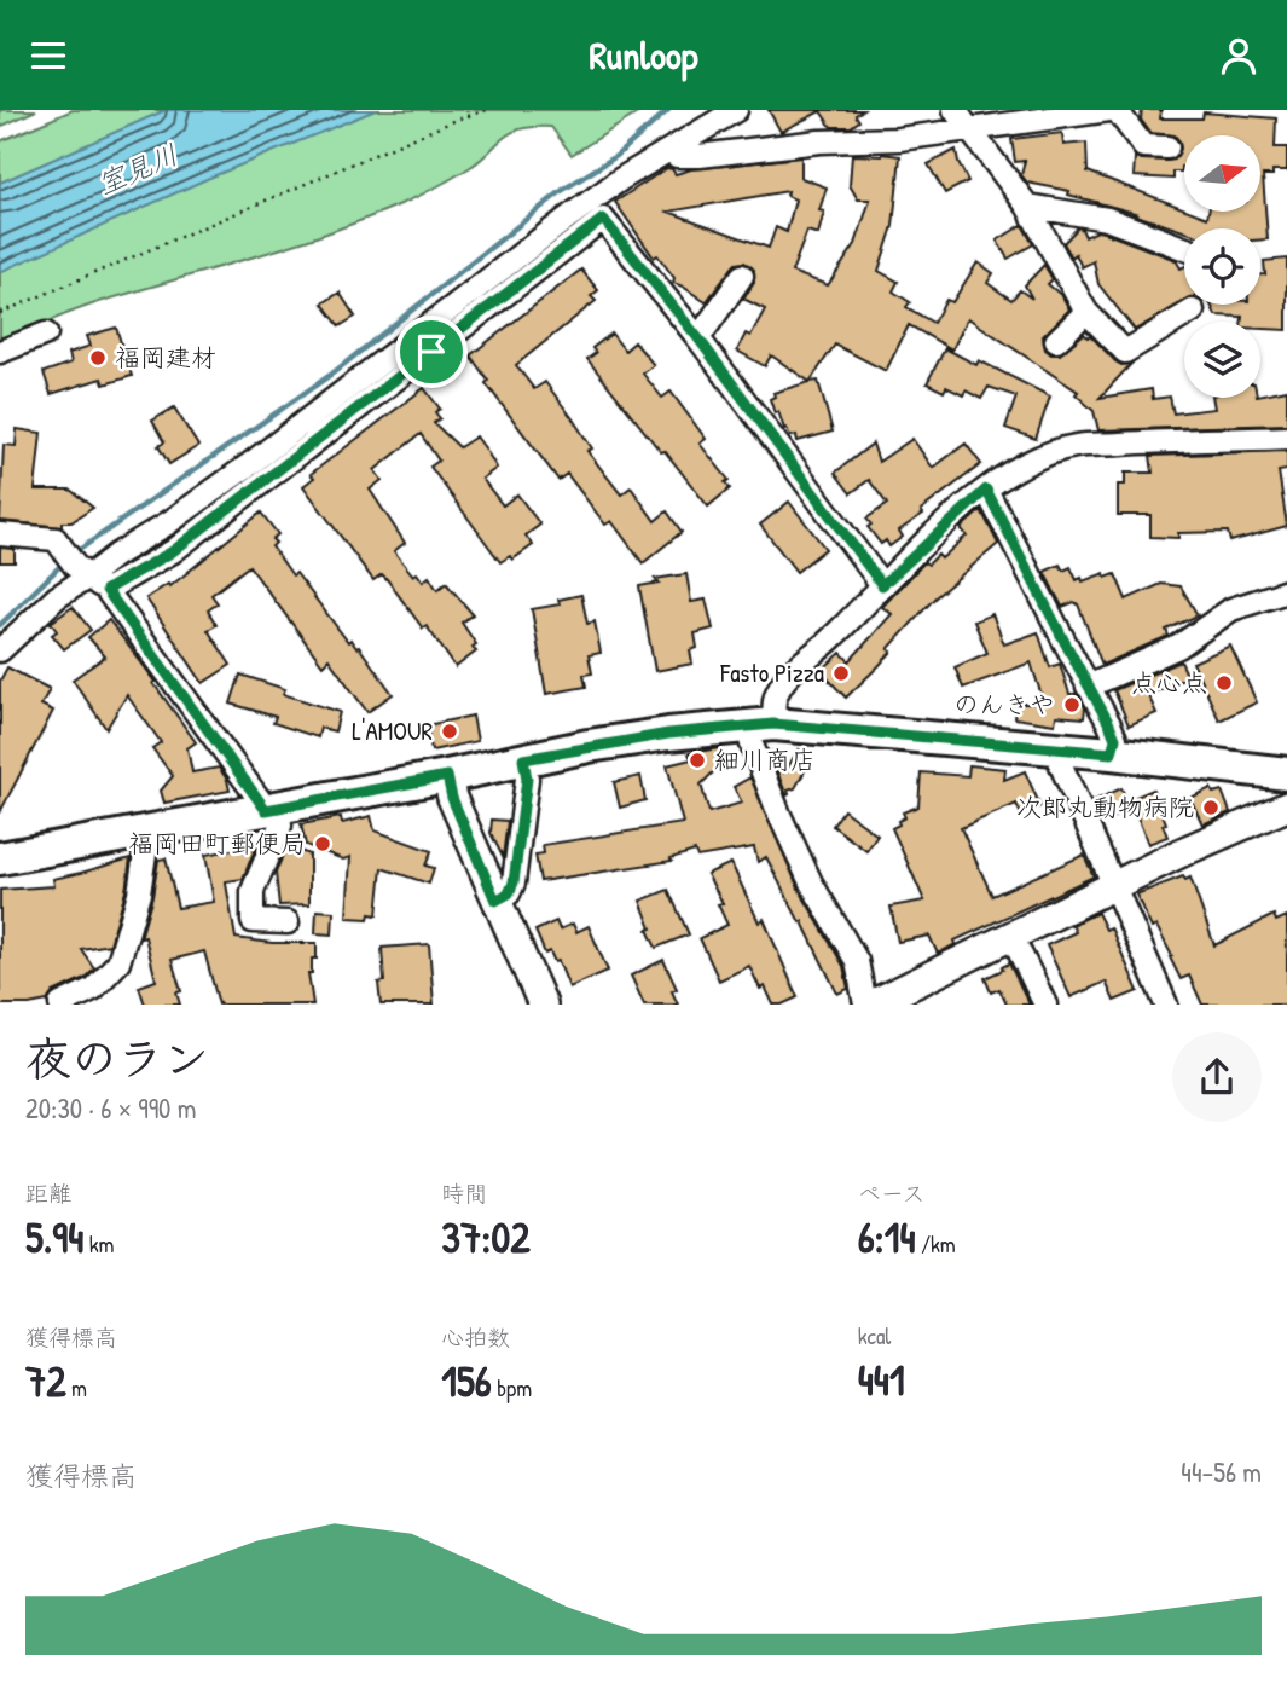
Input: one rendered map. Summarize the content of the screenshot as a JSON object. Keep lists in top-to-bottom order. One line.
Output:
{"water":["室見川"],"places":["福岡建材","Fasto Pizza","点心点","のんきや","L'AMOUR","細川商店","次郎丸動物病院","福岡田町郵便局"],"north":"right","page":{"header":"Runloop","heading":["夜のラン","20:30 · 6 × 990 m"],"stats":[["距離","5.94 km"],["時間","37:02"],["ペース","6:14 /km"],["獲得標高","72 m"],["心拍数","156 bpm"],["kcal","441"]],"chart":["獲得標高","44–56 m"]}}
